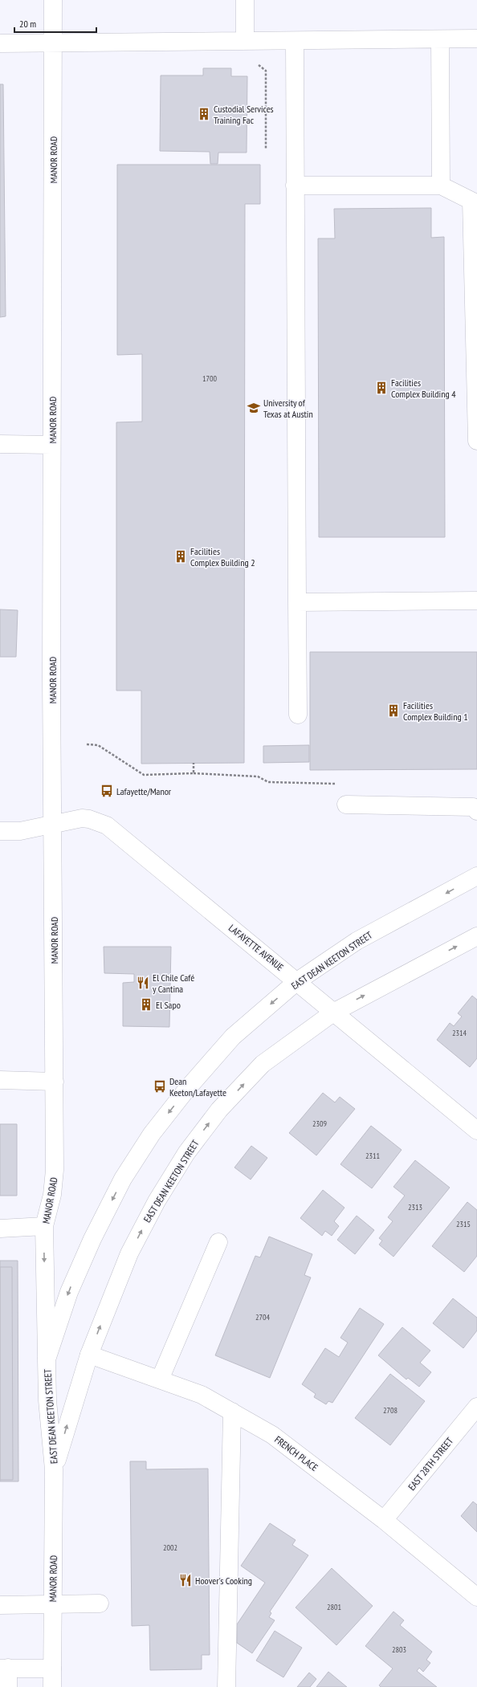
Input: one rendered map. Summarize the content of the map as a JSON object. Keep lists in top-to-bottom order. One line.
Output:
{"streets":{"street":["MANOR ROAD","LAFAYETTE AVENUE","EAST DEAN KEETON STREET","FRENCH PLACE","EAST 28TH STREET"]},"crossings":[["MANOR ROAD","LAFAYETTE AVENUE"],["MANOR ROAD","EAST DEAN KEETON STREET"],["LAFAYETTE AVENUE","EAST DEAN KEETON STREET"],["EAST DEAN KEETON STREET","FRENCH PLACE"],["FRENCH PLACE","EAST 28TH STREET"]],"places":{"building":["Custodial Services Training Fac","Facilities Complex Building 4","Facilities Complex Building 2","Facilities Complex Building 1","El Sapo"],"school or university":["University of Texas at Austin"],"bus stop":["Lafayette/Manor","Dean Keeton/Lafayette"],"restaurant":["El Chile Café y Cantina","Hoover's Cooking"]},"house_numbers":["1700","2314","2309","2311","2313","2315","2704","2708","2002","2801","2803"],"scale_bar":"20 m"}
